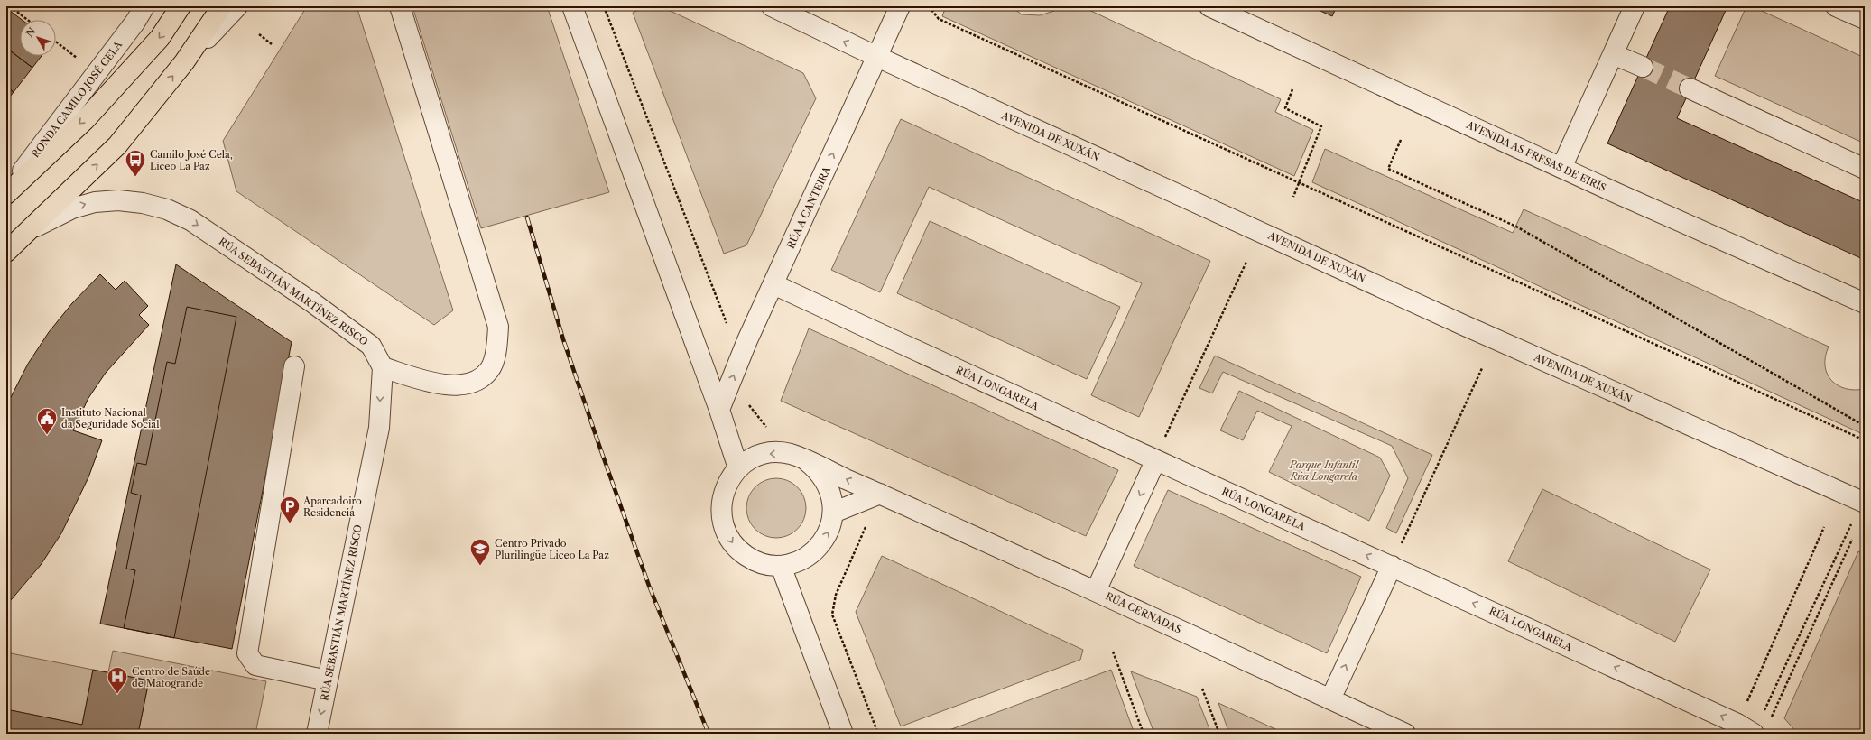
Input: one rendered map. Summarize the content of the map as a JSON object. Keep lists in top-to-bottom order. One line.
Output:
{"streets":{"street":["RONDA CAMILO JOSÉ CELA","AVENIDA DE XUXÁN","AVENIDA AS FRESAS DE EIRÍS","RÚA A CANTEIRA","RÚA SEBASTIÁN MARTÍNEZ RISCO","RÚA LONGARELA","RÚA CERNADAS"]},"crossings":[["AVENIDA DE XUXÁN","RÚA A CANTEIRA"],["RÚA A CANTEIRA","RÚA LONGARELA"]],"one_way":["RÚA A CANTEIRA","RÚA LONGARELA"],"parks":["Parque Infantil Rúa Longarela"],"places":{"bus stop":["Camilo José Cela, Liceo La Paz"],"public building":["Instituto Nacional da Seguridade Social"],"parking":["Aparcadoiro Residencia"],"school or university":["Centro Privado Plurilingüe Liceo La Paz"],"hospital":["Centro de Saúde de Matogrande"]},"north":"top left"}
